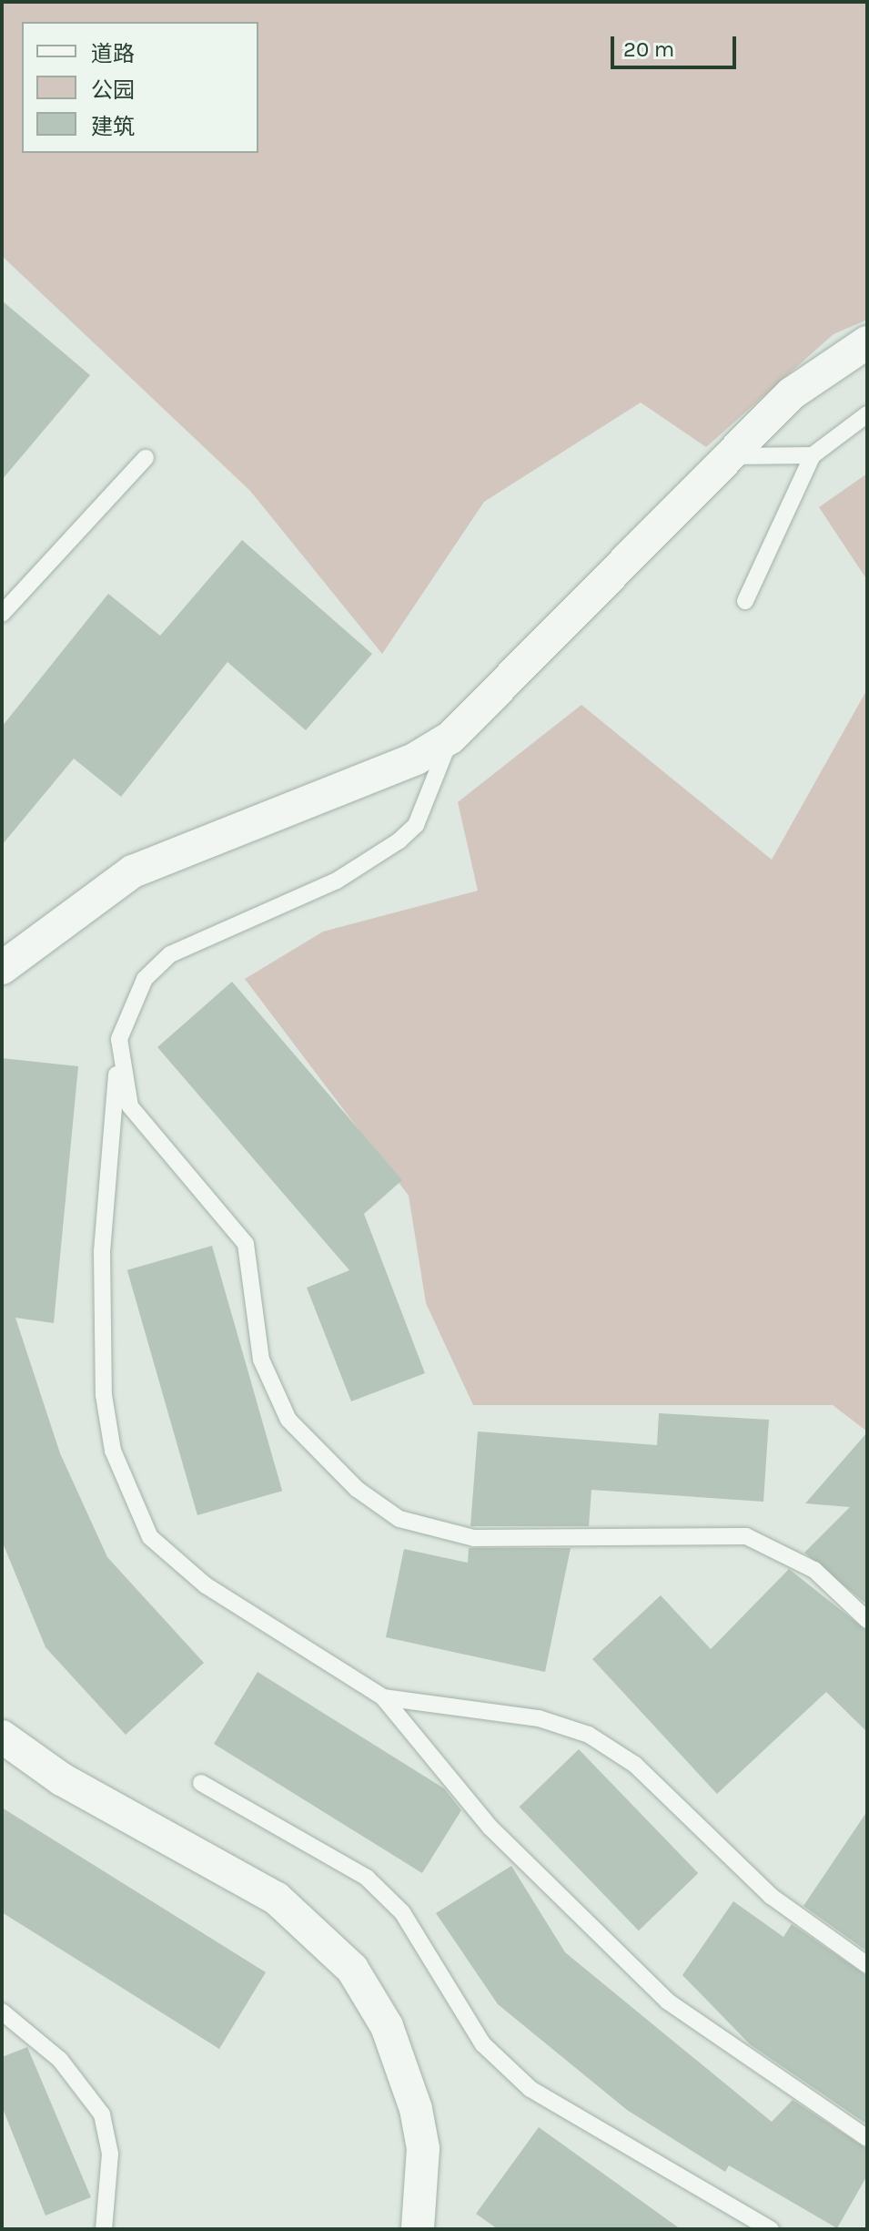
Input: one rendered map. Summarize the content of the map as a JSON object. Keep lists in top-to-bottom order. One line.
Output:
{"legend":["道路","公园","建筑"],"scale_bar":"20 m"}
